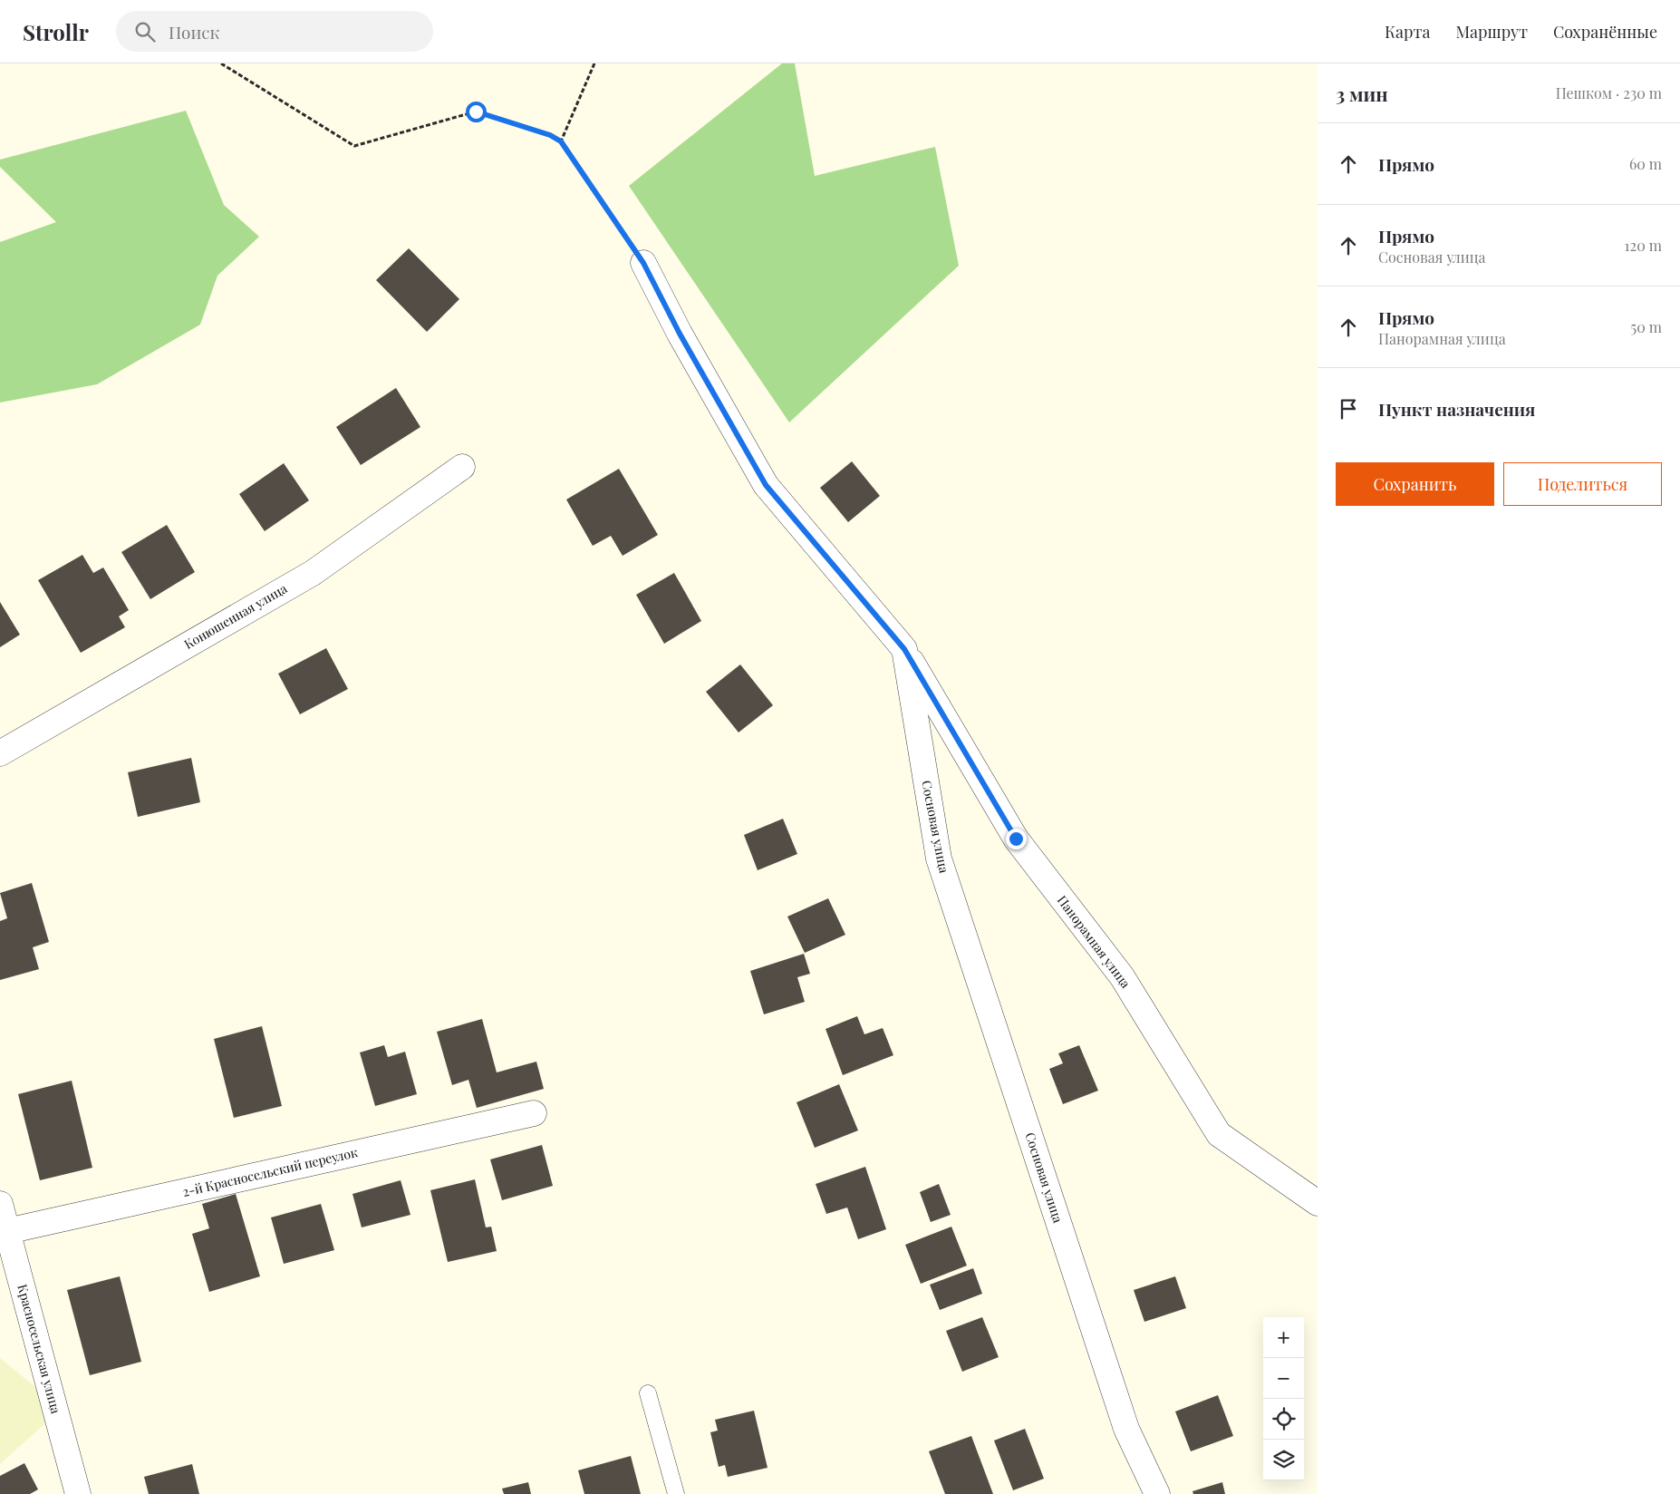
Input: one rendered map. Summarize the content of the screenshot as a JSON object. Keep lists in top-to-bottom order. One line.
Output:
{"streets":{"street":["Конюшенная улица","Сосновая улица","Панорамная улица","2-й Красносельский переулок","Красносельская улица"]},"crossings":[["Сосновая улица","Панорамная улица"],["2-й Красносельский переулок","Красносельская улица"]],"page":{"header":"Strollr","search":"Поиск","nav":["Карта","Маршрут","Сохранённые"],"heading":["3 мин","Пешком · 230 m"],"list":[["Прямо","60 m"],["Прямо","Сосновая улица","120 m"],["Прямо","Панорамная улица","50 m"],"Пункт назначения"],"buttons":["Сохранить","Поделиться"],"map_buttons":["+","−"]}}
